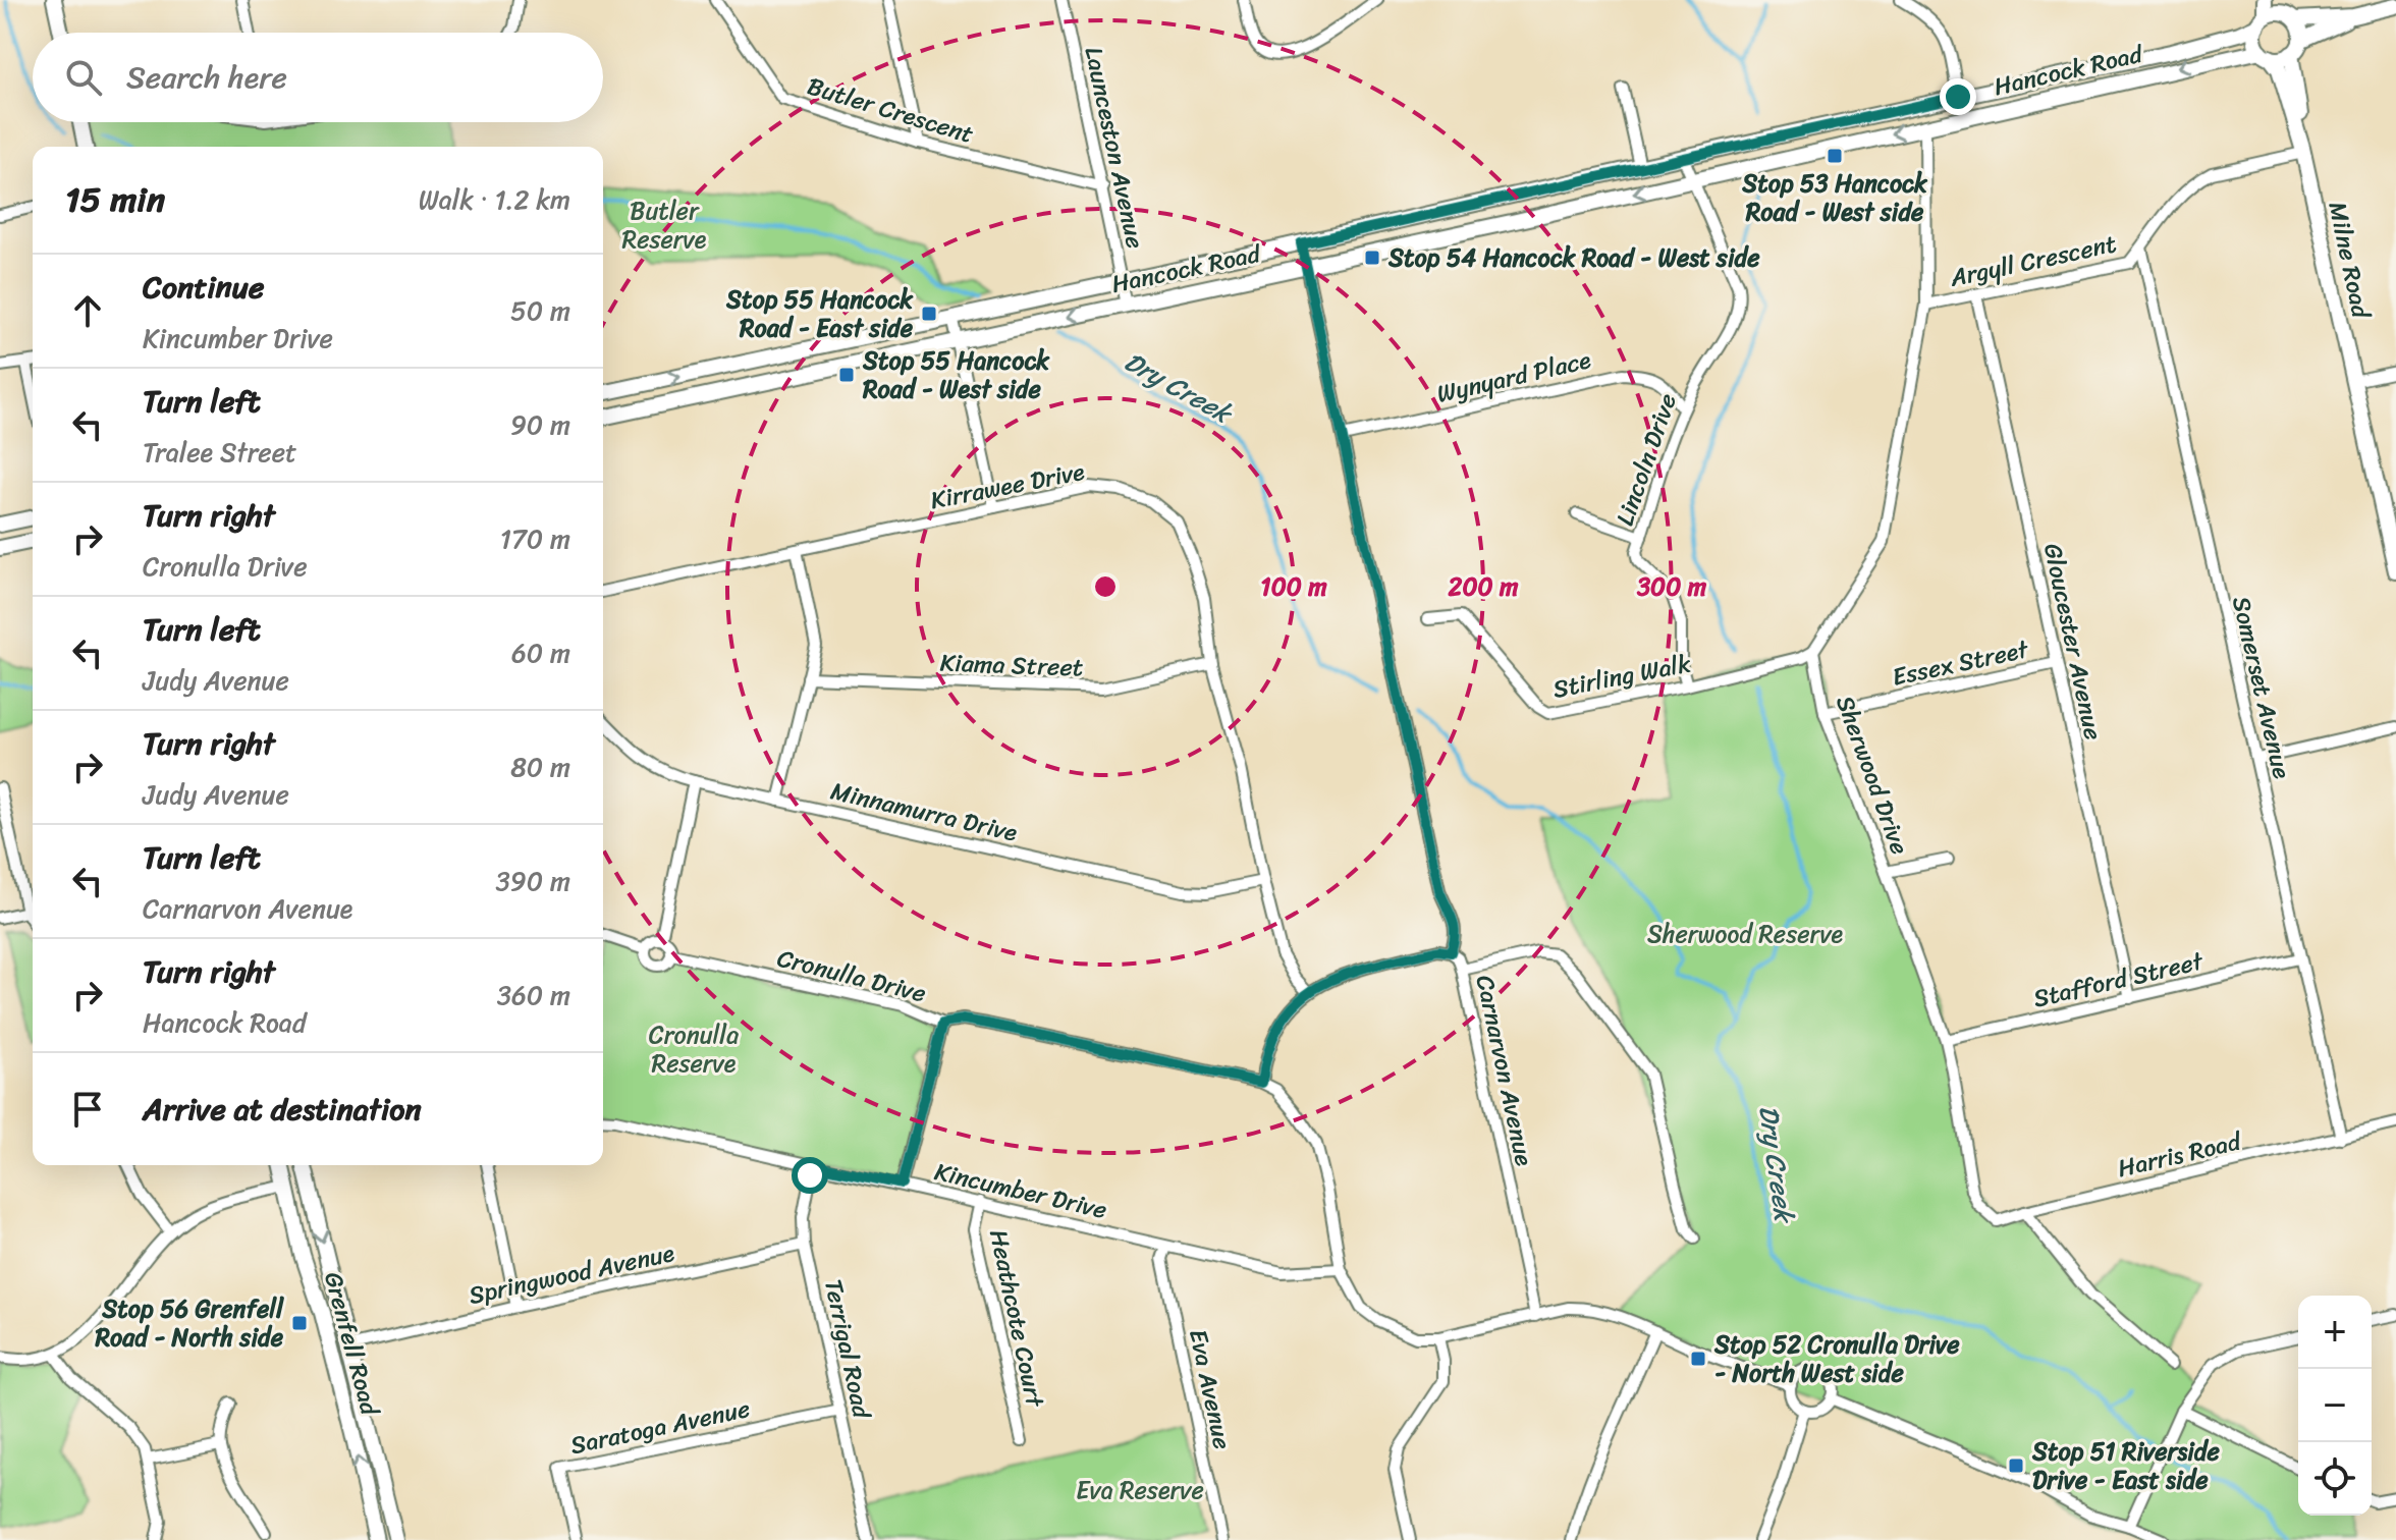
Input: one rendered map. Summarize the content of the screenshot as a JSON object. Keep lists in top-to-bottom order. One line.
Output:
{"streets":{"main road":["Hancock Road","Milne Road","Grenfell Road"],"street":["Butler Crescent","Launceston Avenue","Argyll Crescent","Wynyard Place","Lincoln Drive","Kirrawee Drive","Gloucester Avenue","Essex Street","Kiama Street","Stirling Walk","Somerset Avenue","Sherwood Drive","Minnamurra Drive","Cronulla Drive","Stafford Street","Carnarvon Avenue","Harris Road","Kincumber Drive","Springwood Avenue","Heathcote Court","Terrigal Road","Eva Avenue","Saratoga Avenue"]},"crossings":[["Hancock Road","Launceston Avenue"],["Hancock Road","Milne Road"],["Hancock Road","Lincoln Drive"],["Hancock Road","Carnarvon Avenue"],["Butler Crescent","Launceston Avenue"],["Milne Road","Argyll Crescent"],["Argyll Crescent","Gloucester Avenue"],["Argyll Crescent","Somerset Avenue"],["Wynyard Place","Lincoln Drive"],["Wynyard Place","Carnarvon Avenue"],["Lincoln Drive","Stirling Walk"],["Kirrawee Drive","Kiama Street"],["Kirrawee Drive","Minnamurra Drive"],["Gloucester Avenue","Essex Street"],["Gloucester Avenue","Stafford Street"],["Essex Street","Sherwood Drive"],["Stirling Walk","Sherwood Drive"],["Somerset Avenue","Stafford Street"],["Somerset Avenue","Harris Road"],["Sherwood Drive","Stafford Street"],["Sherwood Drive","Harris Road"],["Cronulla Drive","Kincumber Drive"],["Kincumber Drive","Heathcote Court"],["Kincumber Drive","Terrigal Road"],["Kincumber Drive","Eva Avenue"],["Springwood Avenue","Grenfell Road"],["Springwood Avenue","Terrigal Road"],["Terrigal Road","Saratoga Avenue"]],"water":["Dry Creek"],"parks":["Butler Reserve","Sherwood Reserve","Cronulla Reserve","Eva Reserve"],"places":{"transit":["Stop 53 Hancock Road - West side","Stop 54 Hancock Road - West side","Stop 55 Hancock Road - East side","Stop 55 Hancock Road - West side","Stop 56 Grenfell Road - North side","Stop 52 Cronulla Drive - North West side","Stop 51 Riverside Drive - East side"]},"page":{"search":"Search here","heading":["15 min","Walk · 1.2 km"],"list":[["Continue","Kincumber Drive","50 m"],["Turn left","Tralee Street","90 m"],["Turn right","Cronulla Drive","170 m"],["Turn left","Judy Avenue","60 m"],["Turn right","Judy Avenue","80 m"],["Turn left","Carnarvon Avenue","390 m"],["Turn right","Hancock Road","360 m"],"Arrive at destination"],"map_buttons":["+","−"]},"rings":["100 m","200 m","300 m"]}
